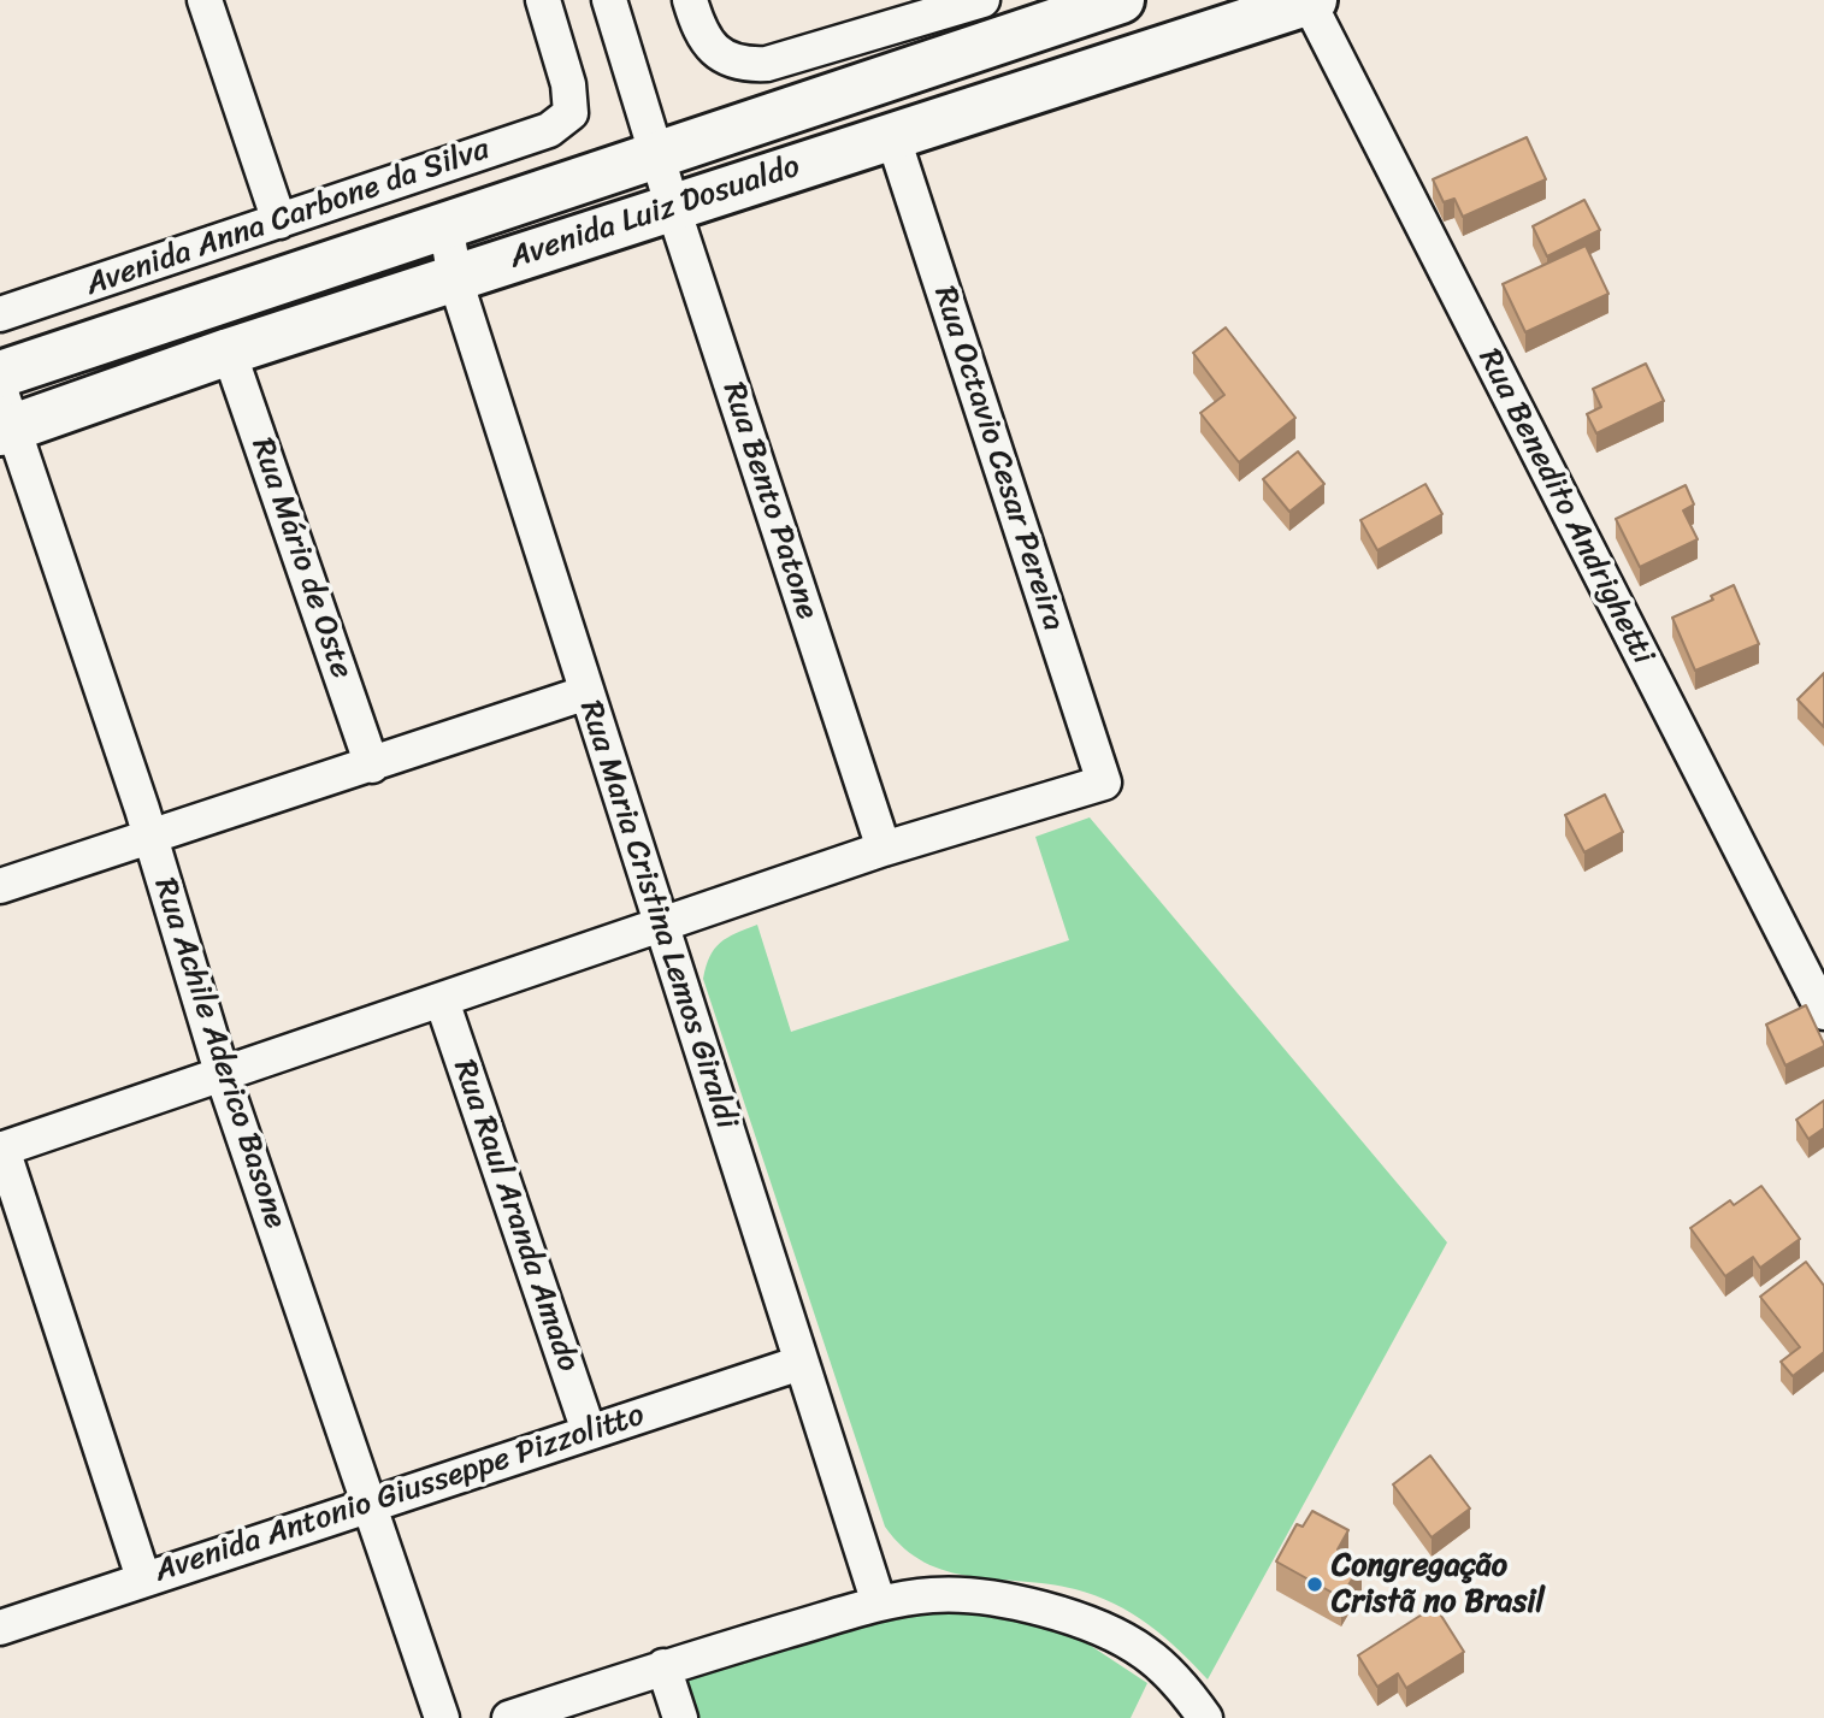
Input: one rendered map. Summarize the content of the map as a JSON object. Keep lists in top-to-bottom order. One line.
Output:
{"streets":{"street":["Avenida Luiz Dosualdo","Avenida Anna Carbone da Silva","Rua Octavio Cesar Pereira","Rua Bento Patone","Rua Benedito Andrighetti","Rua Mário de Oste","Rua Maria Cristina Lemos Giraldi","Rua Achile Aderico Basone","Rua Raul Aranda Amado","Avenida Antonio Giusseppe Pizzolitto"]},"crossings":[["Avenida Luiz Dosualdo","Rua Octavio Cesar Pereira"],["Avenida Luiz Dosualdo","Rua Bento Patone"],["Avenida Luiz Dosualdo","Rua Benedito Andrighetti"],["Avenida Luiz Dosualdo","Rua Mário de Oste"],["Avenida Luiz Dosualdo","Rua Maria Cristina Lemos Giraldi"],["Avenida Luiz Dosualdo","Rua Achile Aderico Basone"],["Rua Octavio Cesar Pereira","Rua Bento Patone"],["Rua Maria Cristina Lemos Giraldi","Avenida Antonio Giusseppe Pizzolitto"],["Rua Achile Aderico Basone","Avenida Antonio Giusseppe Pizzolitto"],["Rua Raul Aranda Amado","Avenida Antonio Giusseppe Pizzolitto"]],"places":["Congregação Cristã no Brasil"]}
